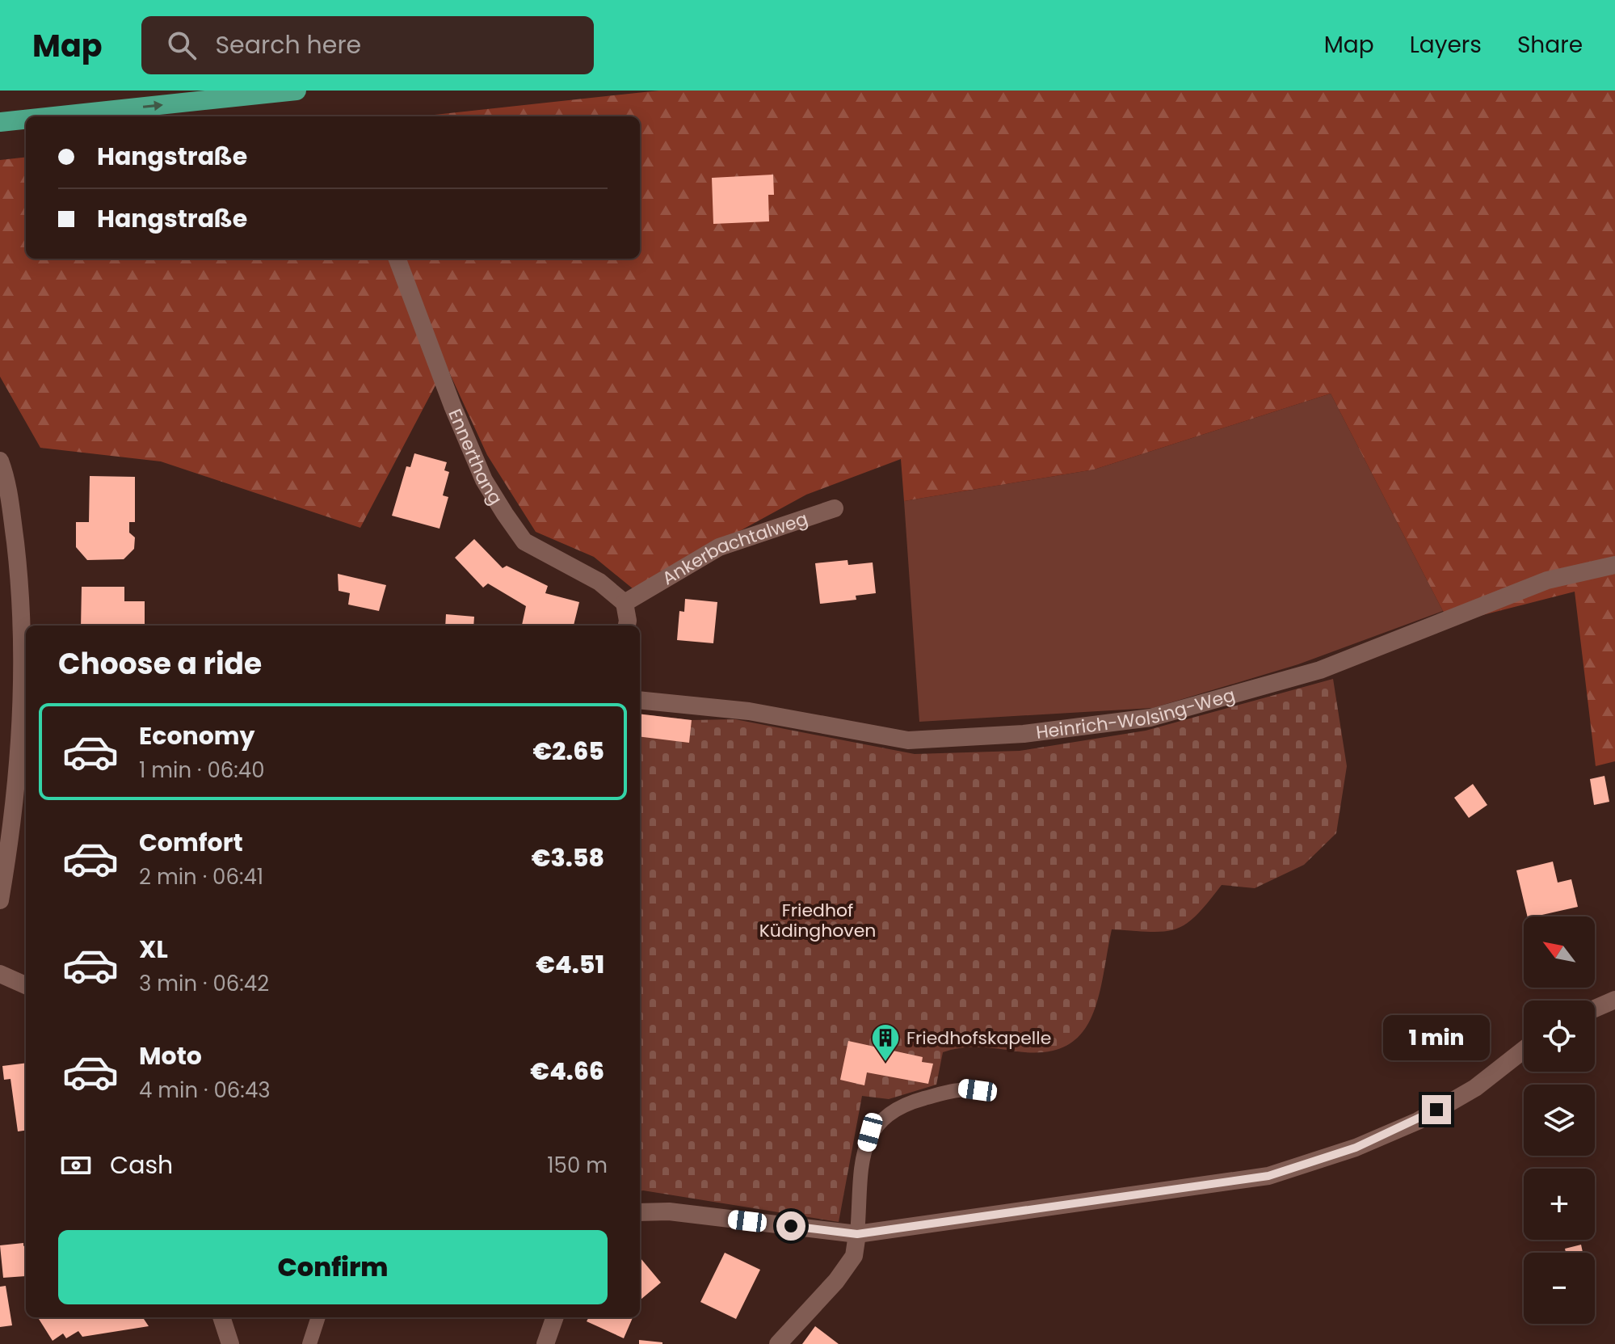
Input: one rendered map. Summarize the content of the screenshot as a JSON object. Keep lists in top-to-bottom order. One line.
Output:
{"streets":{"street":["Ennerthang","Ankerbachtalweg","Heinrich-Wolsing-Weg"]},"crossings":[["Ennerthang","Ankerbachtalweg"]],"parks":["Friedhof Küdinghoven"],"places":{"building":["Friedhofskapelle"]},"north":"top left","page":{"header":"Map","search":"Search here","nav":["Map","Layers","Share"],"banner":["Hangstraße","Hangstraße"],"heading":"Choose a ride","list":[{"name":"Economy","note":"1 min · 06:40","value":"€2.65"},{"name":"Comfort","note":"2 min · 06:41","value":"€3.58"},{"name":"XL","note":"3 min · 06:42","value":"€4.51"},{"name":"Moto","note":"4 min · 06:43","value":"€4.66"}],"map_buttons":["+","−"],"bubble":"1 min","pay":["Cash","150 m"],"buttons":"Confirm"}}
